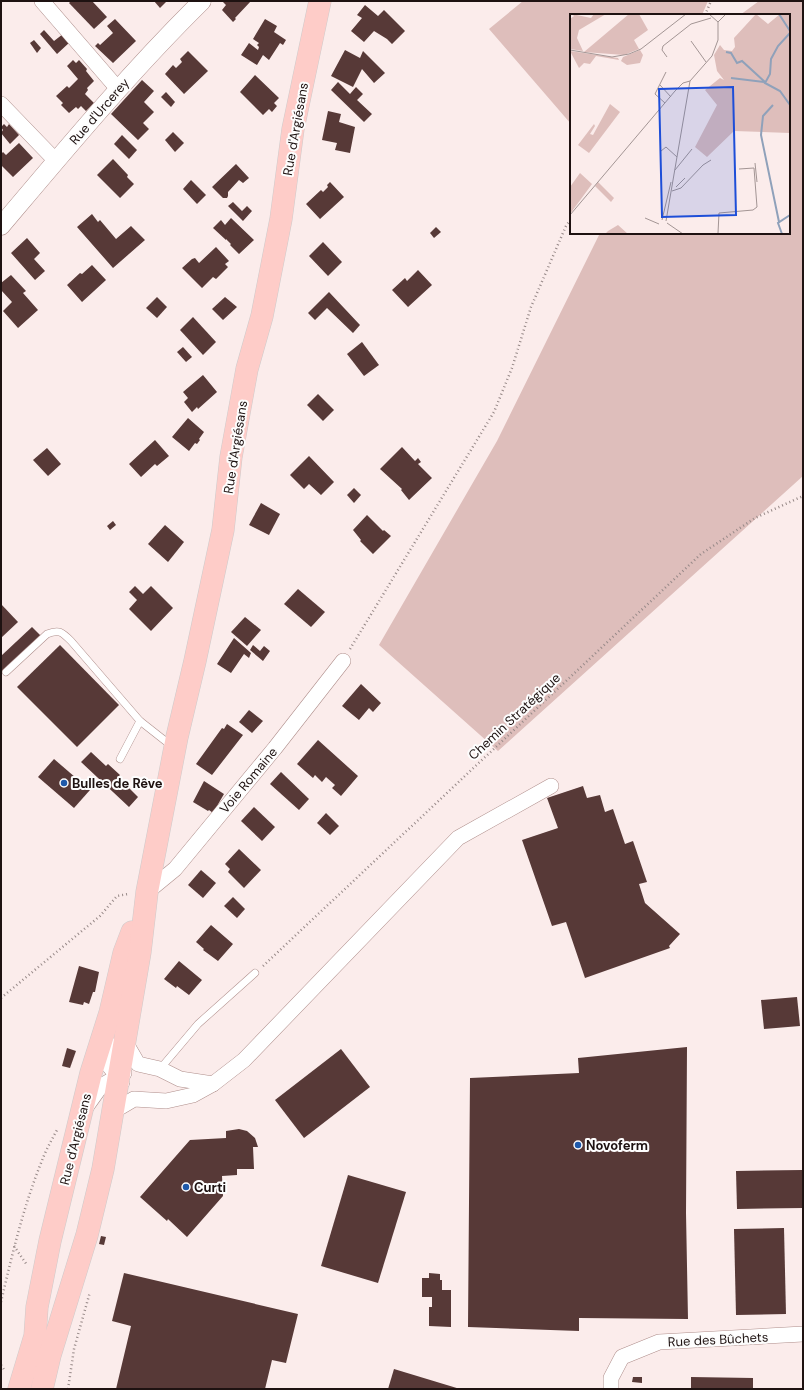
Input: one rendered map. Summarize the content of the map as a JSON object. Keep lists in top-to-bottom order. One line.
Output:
{"streets":{"main road":["Rue d'Argiésans"],"street":["Rue d'Urcerey","Voie Romaine","Rue des Bûchets"],"path":["Chemin Stratégique"]},"crossings":[["Rue d'Argiésans","Voie Romaine"]],"places":["Bulles de Rêve","Novoferm","Curti"]}
